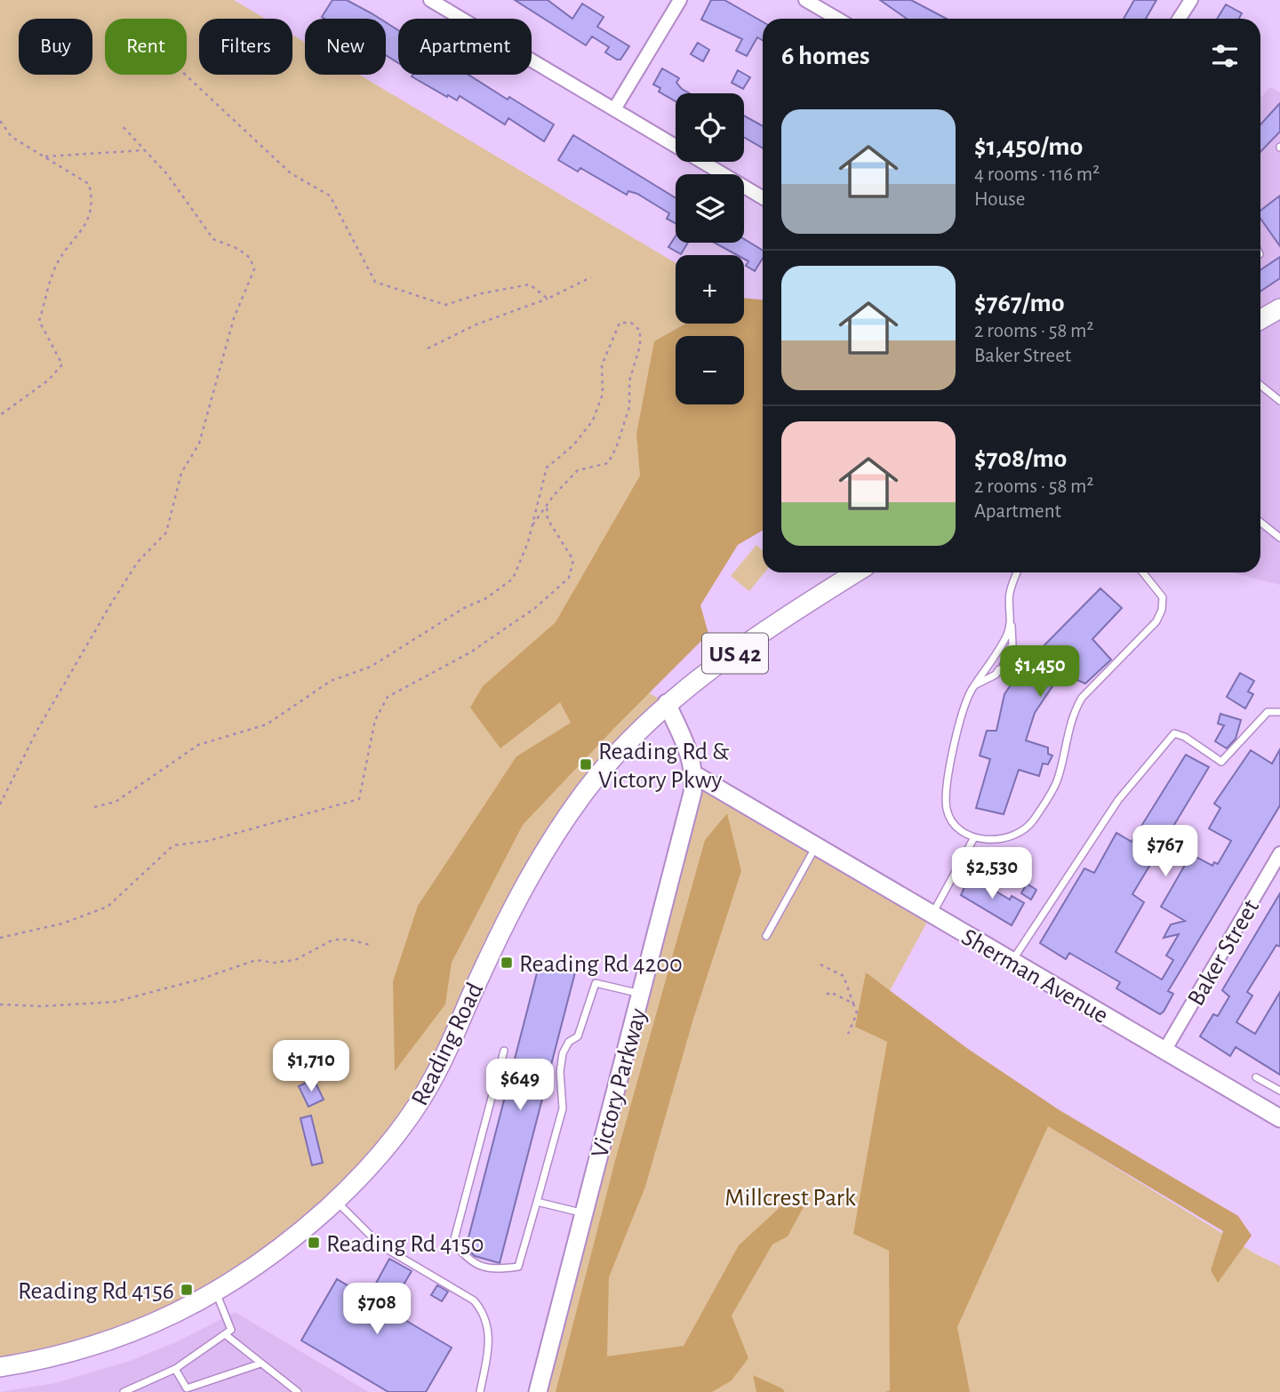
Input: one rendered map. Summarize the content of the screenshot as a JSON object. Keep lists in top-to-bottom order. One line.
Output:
{"streets":{"main road":["US 42","Reading Road"],"street":["Baker Street","Sherman Avenue","Victory Parkway"]},"crossings":[["Baker Street","Sherman Avenue"],["Sherman Avenue","Victory Parkway"],["Reading Road","Victory Parkway"]],"parks":["Millcrest Park"],"places":{"transit":["Reading Rd & Victory Pkwy","Reading Rd 4200","Reading Rd 4150","Reading Rd 4156"]},"page":{"chip":["Buy","Rent","Filters","New","Apartment"],"heading":"6 homes","map_buttons":["+","−"],"list":[{"name":"$1,450/mo","note":"4 rooms · 116 m² · House"},{"name":"$767/mo","note":"2 rooms · 58 m² · Baker Street"},{"name":"$708/mo","note":"2 rooms · 58 m² · Apartment"}],"price":["$1,450","$767","$2,530","$1,710","$649","$708"]}}
